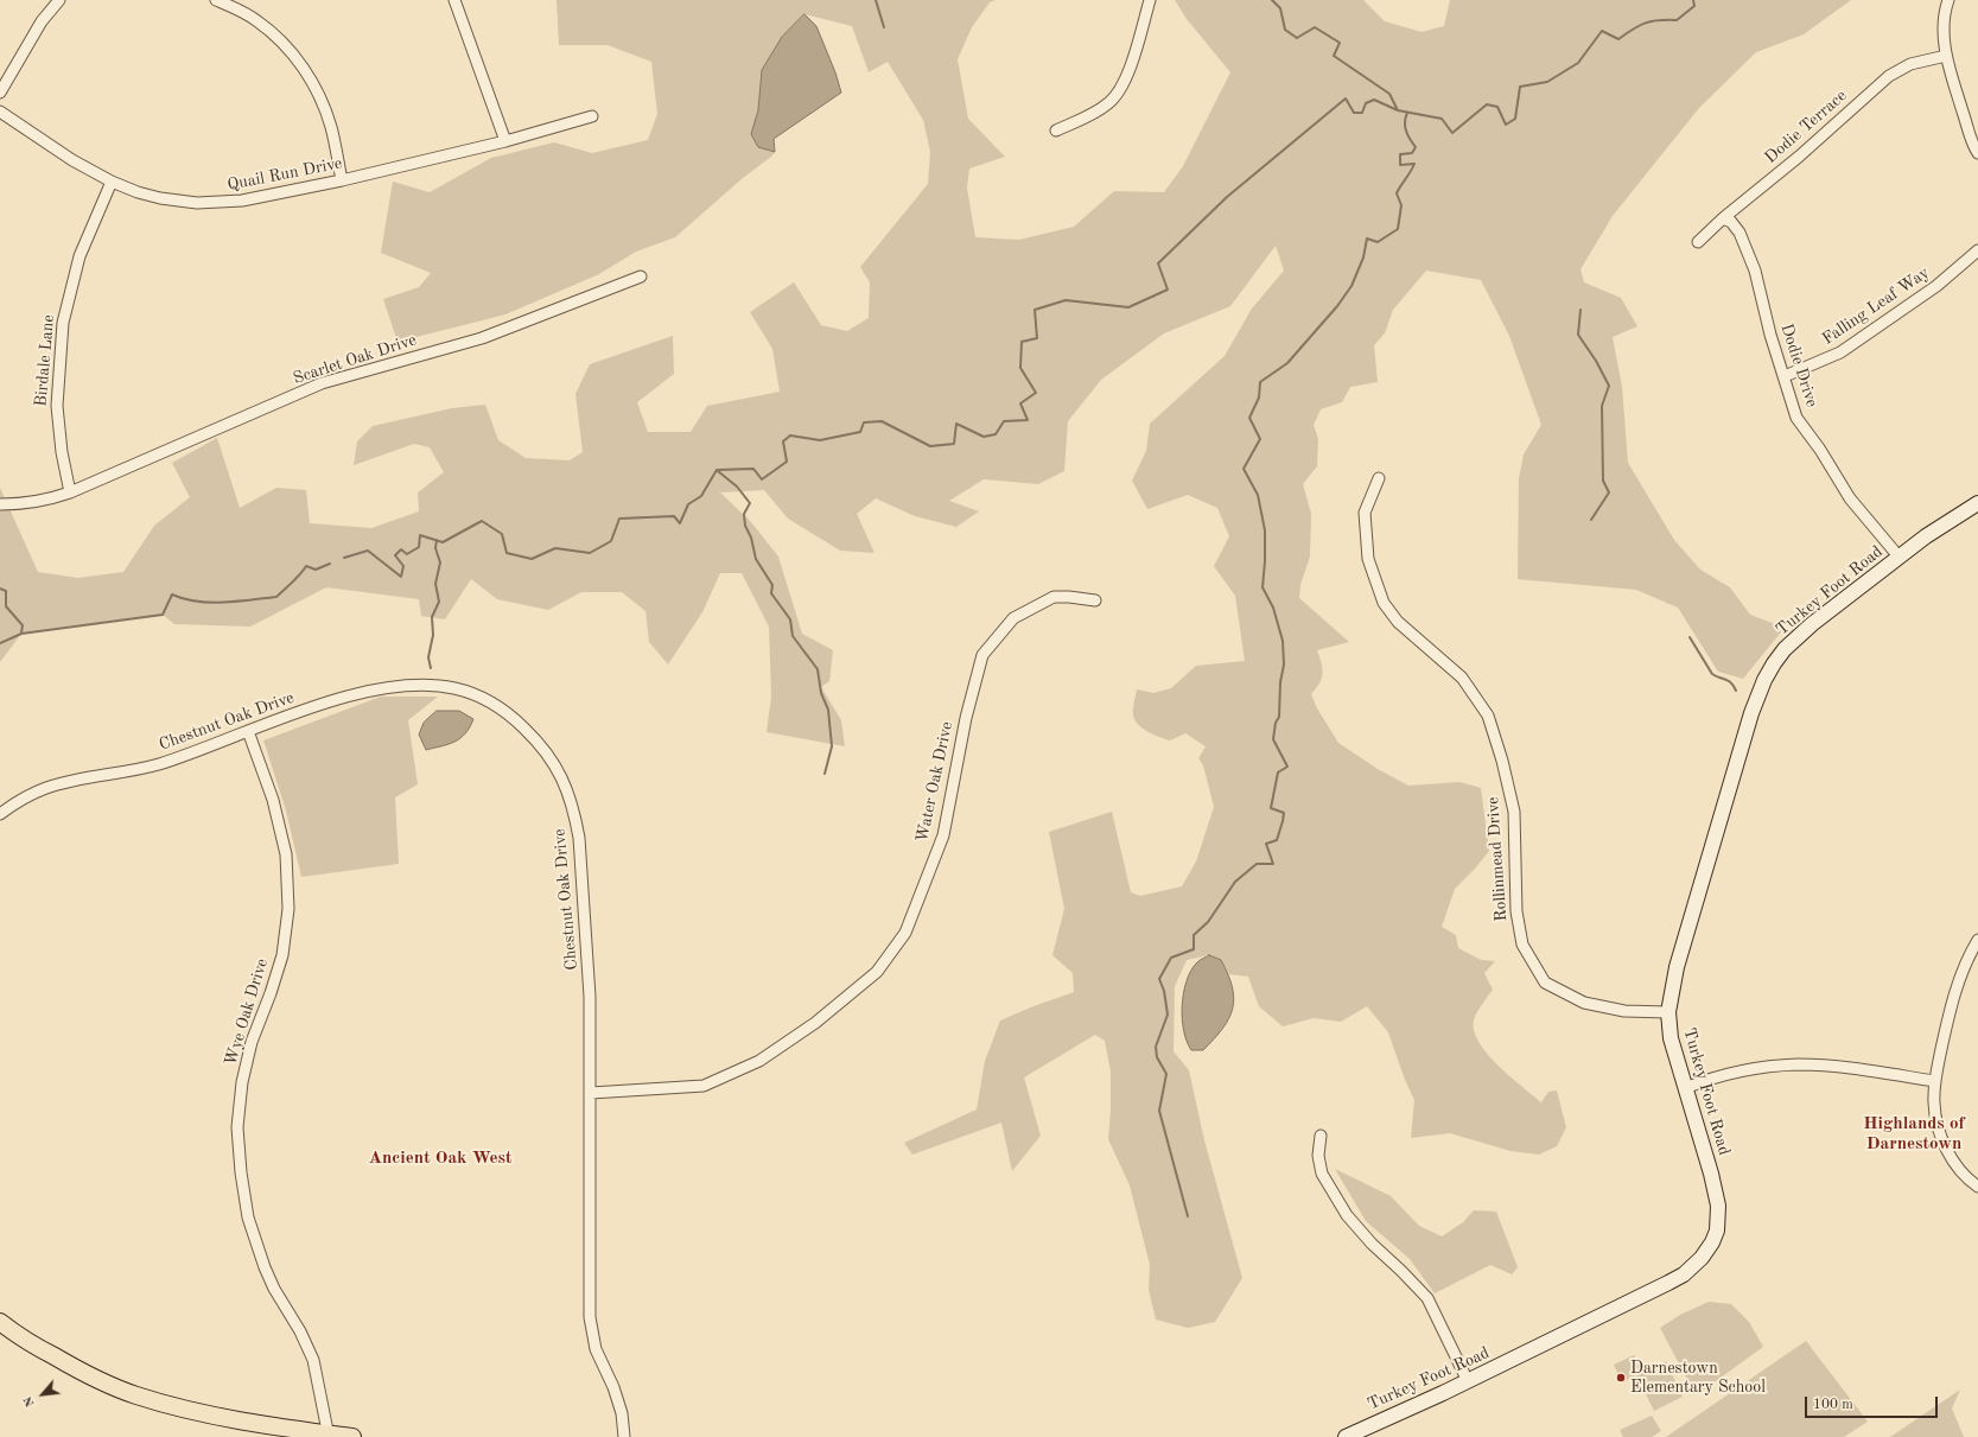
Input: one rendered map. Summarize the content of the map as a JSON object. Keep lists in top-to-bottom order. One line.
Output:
{"streets":{"street":["Dodie Terrace","Quail Run Drive","Falling Leaf Way","Scarlet Oak Drive","Birdale Lane","Dodie Drive","Turkey Foot Road","Chestnut Oak Drive","Water Oak Drive","Rollinmead Drive","Wye Oak Drive"]},"crossings":[["Dodie Terrace","Dodie Drive"],["Quail Run Drive","Birdale Lane"],["Falling Leaf Way","Dodie Drive"],["Scarlet Oak Drive","Birdale Lane"],["Dodie Drive","Turkey Foot Road"],["Turkey Foot Road","Rollinmead Drive"],["Chestnut Oak Drive","Water Oak Drive"],["Chestnut Oak Drive","Wye Oak Drive"]],"districts":["Highlands of Darnestown","Ancient Oak West"],"places":["Darnestown Elementary School"],"scale_bar":"100 m","north":"bottom left"}
